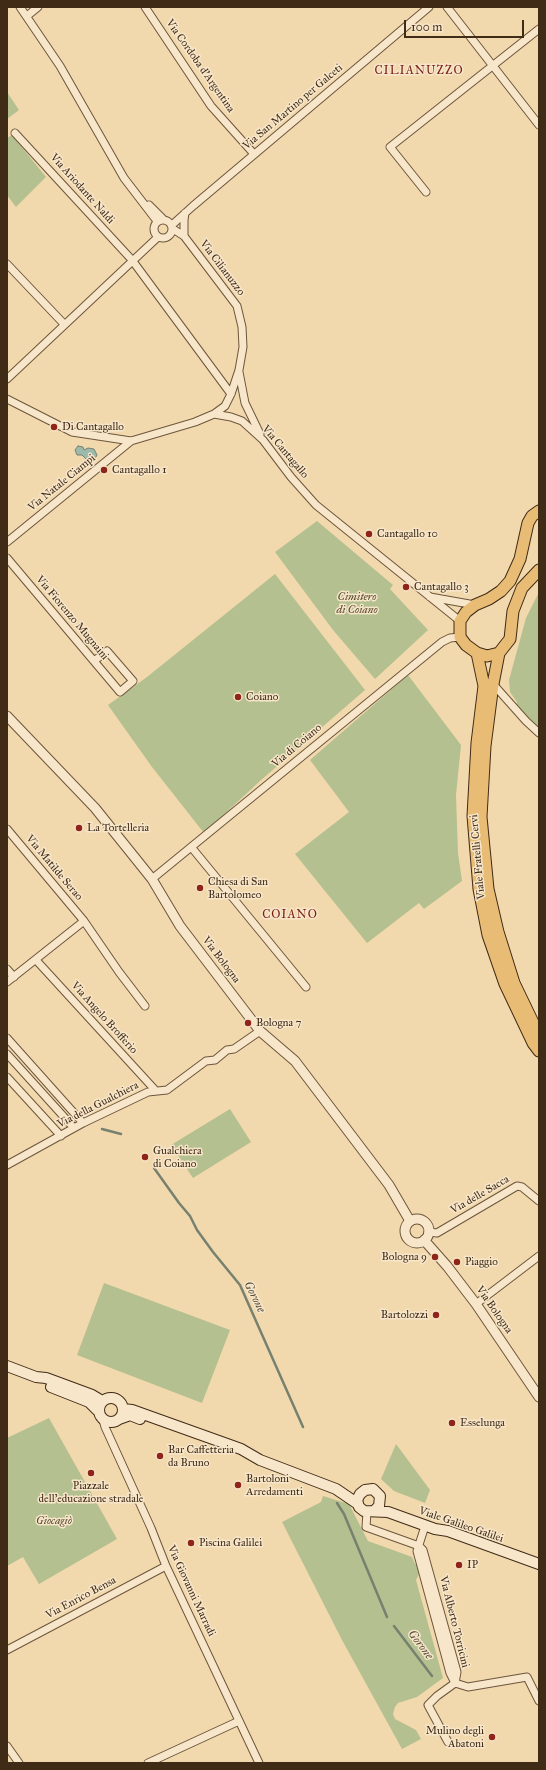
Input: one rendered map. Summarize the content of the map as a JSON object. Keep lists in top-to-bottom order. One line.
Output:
{"streets":{"main road":["Viale Fratelli Cervi","Viale Galileo Galilei"],"street":["Via Cordoba d'Argentina","Via San Martino per Galceti","Via Ariodante Naldi","Via Cilianuzzo","Via Cantagallo","Via Natale Ciampi","Via Fiorenzo Mugnaini","Via di Coiano","Via Matilde Serao","Via Bologna","Via Angelo Brofferio","Via della Gualchiera","Via delle Sacca","Via Giovanni Marradi","Via Enrico Bensa","Via Alberto Torricini"]},"crossings":[["Via Cordoba d'Argentina","Via San Martino per Galceti"],["Via San Martino per Galceti","Via Cilianuzzo"],["Via Ariodante Naldi","Via Cilianuzzo"],["Via Cilianuzzo","Via Cantagallo"],["Via di Coiano","Via Bologna"],["Via Bologna","Via della Gualchiera"],["Via Bologna","Via delle Sacca"],["Via Angelo Brofferio","Via della Gualchiera"],["Via Giovanni Marradi","Via Enrico Bensa"]],"districts":["CILIANUZZO","COIANO"],"water":["Gorone"],"parks":["Cimitero di Coiano","Giocagiò"],"places":["Di Cantagallo","Cantagallo 1","Cantagallo 10","Cantagallo 3","Coiano","La Tortelleria","Chiesa di San Bartolomeo","Bologna 7","Gualchiera di Coiano","Bologna 9","Piaggio","Bartolozzi","Esselunga","Bar Caffetteria da Bruno","Piazzale dell'educazione stradale","Bartoloni Arredamenti","Piscina Galilei","IP","Mulino degli Abatoni"],"scale_bar":"100 m"}
